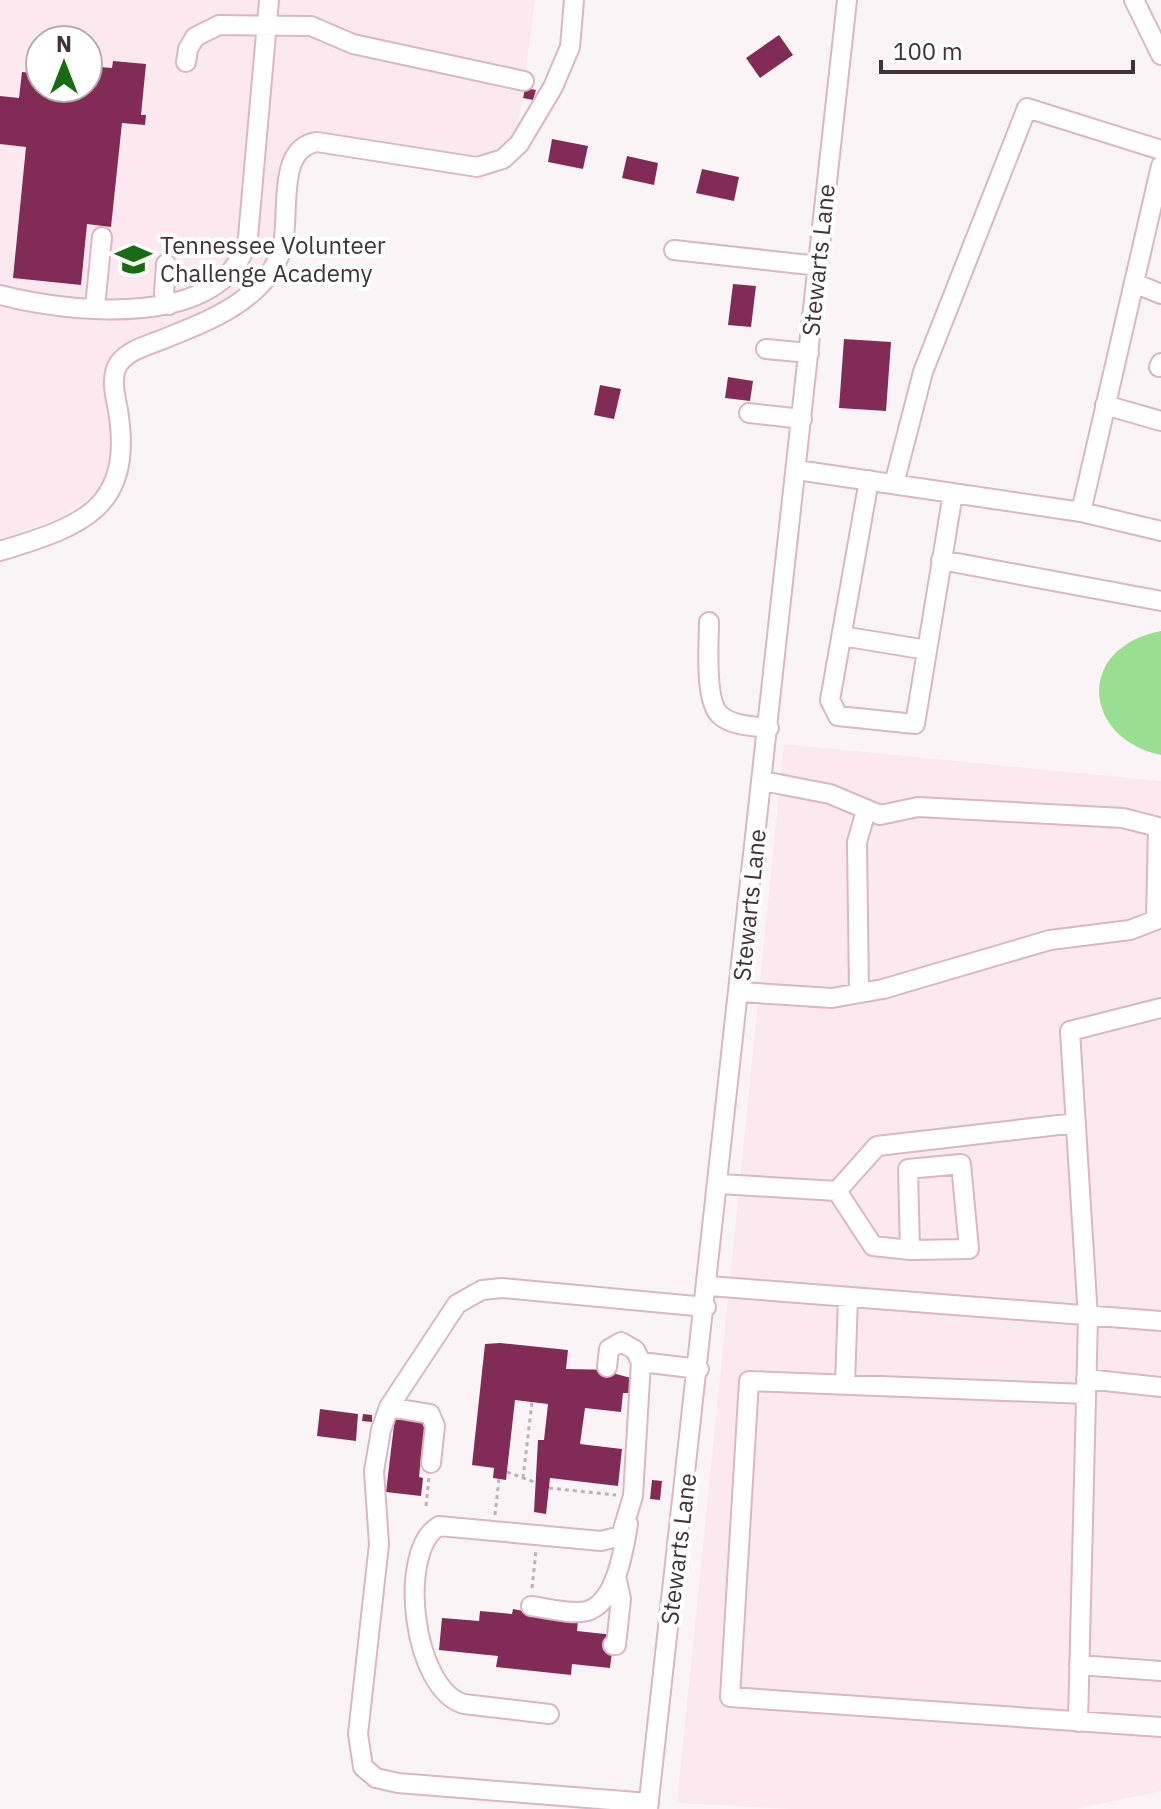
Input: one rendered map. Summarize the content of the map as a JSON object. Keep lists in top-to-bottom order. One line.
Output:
{"streets":{"street":["Stewarts Lane"]},"places":{"school or university":["Tennessee Volunteer Challenge Academy"]},"scale_bar":"100 m","north":"top"}
